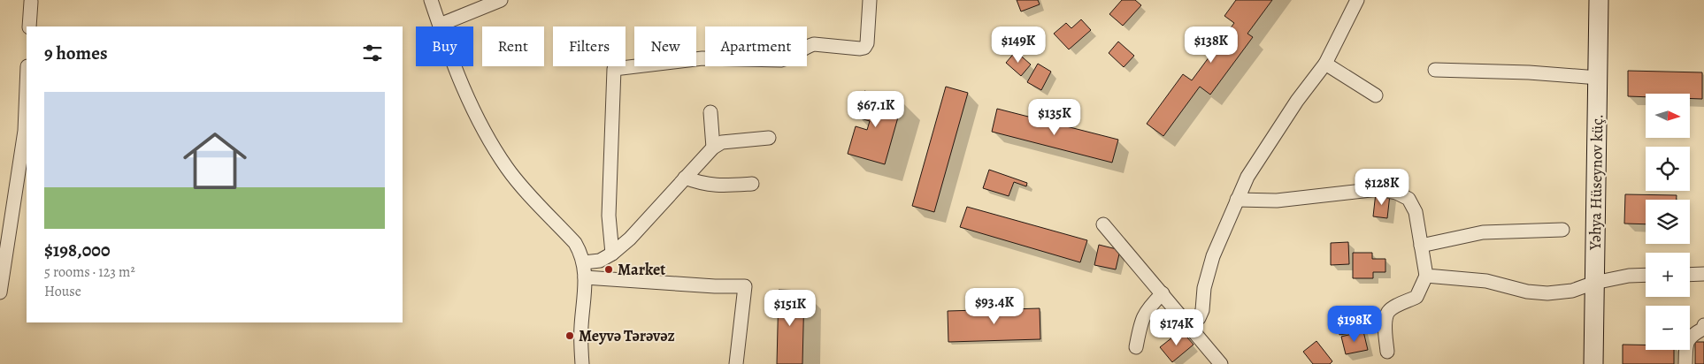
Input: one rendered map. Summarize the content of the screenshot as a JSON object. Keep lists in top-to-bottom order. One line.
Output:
{"streets":{"street":["Yəhya Hüseynov küç."]},"places":["Market","Meyvə Tərəvəz"],"north":"right","page":{"price":["$149K","$138K","$67.1K","$135K","$128K","$93.4K","$151K","$198K","$174K"],"chip":["Buy","Rent","Filters","New","Apartment"],"heading":"9 homes","list":[{"name":"$198,000","note":"5 rooms · 123 m² · House"}],"map_buttons":["+","−"]}}
